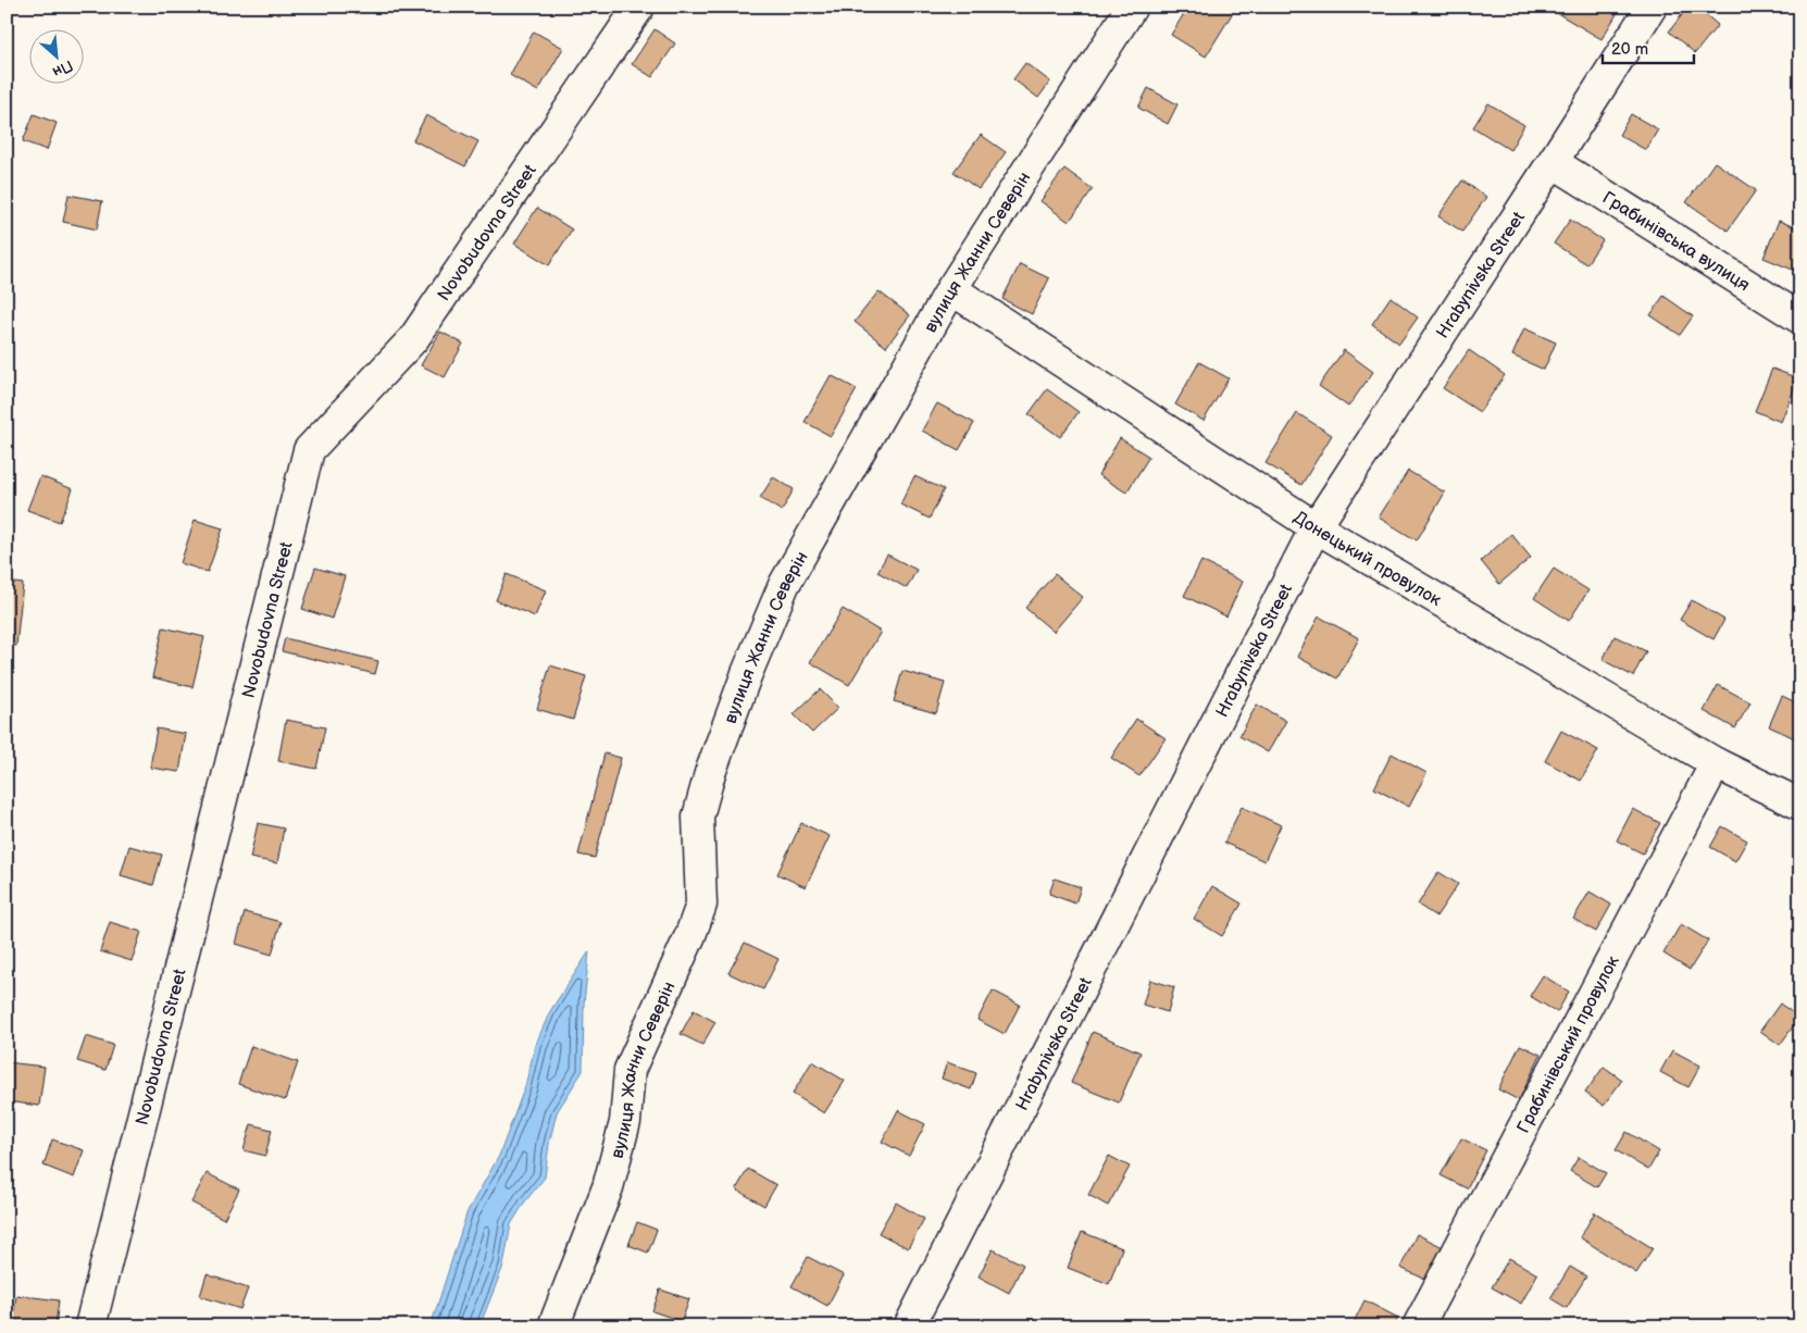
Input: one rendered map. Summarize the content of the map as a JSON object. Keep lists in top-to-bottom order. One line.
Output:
{"streets":{"street":["Novobudovna Street","Грабинівська вулиця","вулиця Жанни Северін","Hrabynivska Street","Донецький провулок","Грабинівський провулок"]},"crossings":[["Грабинівська вулиця","Hrabynivska Street"],["вулиця Жанни Северін","Донецький провулок"],["Hrabynivska Street","Донецький провулок"],["Донецький провулок","Грабинівський провулок"]],"scale_bar":"20 m","north":"bottom right"}
